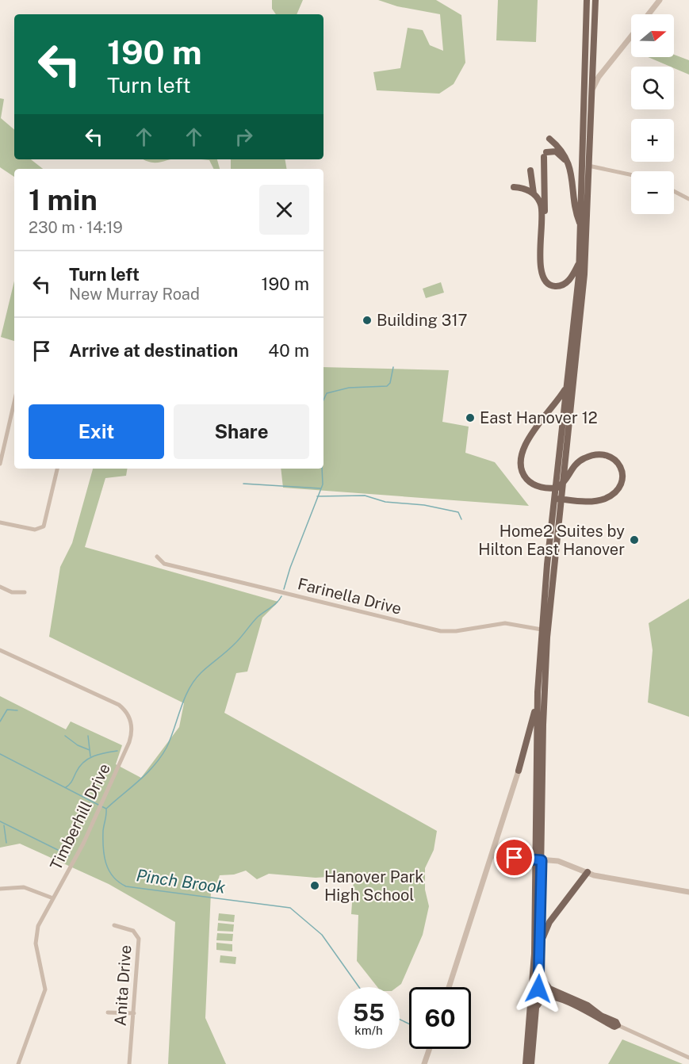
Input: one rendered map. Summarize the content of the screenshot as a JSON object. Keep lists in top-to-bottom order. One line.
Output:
{"streets":{"street":["Farinella Drive","Timberhill Drive","Anita Drive"]},"water":["Pinch Brook"],"places":["Building 317","East Hanover 12","Home2 Suites by Hilton East Hanover","Hanover Park High School"],"north":"right","page":{"map_buttons":["+","−"],"turn":["190 m","Turn left"],"heading":["1 min","230 m · 14:19"],"list":[{"name":"Turn left","note":"New Murray Road","value":"190 m"},{"name":"Arrive at destination","value":"40 m"}],"buttons":["Exit","Share"],"speed":"55 km/h","limit":"60"}}
